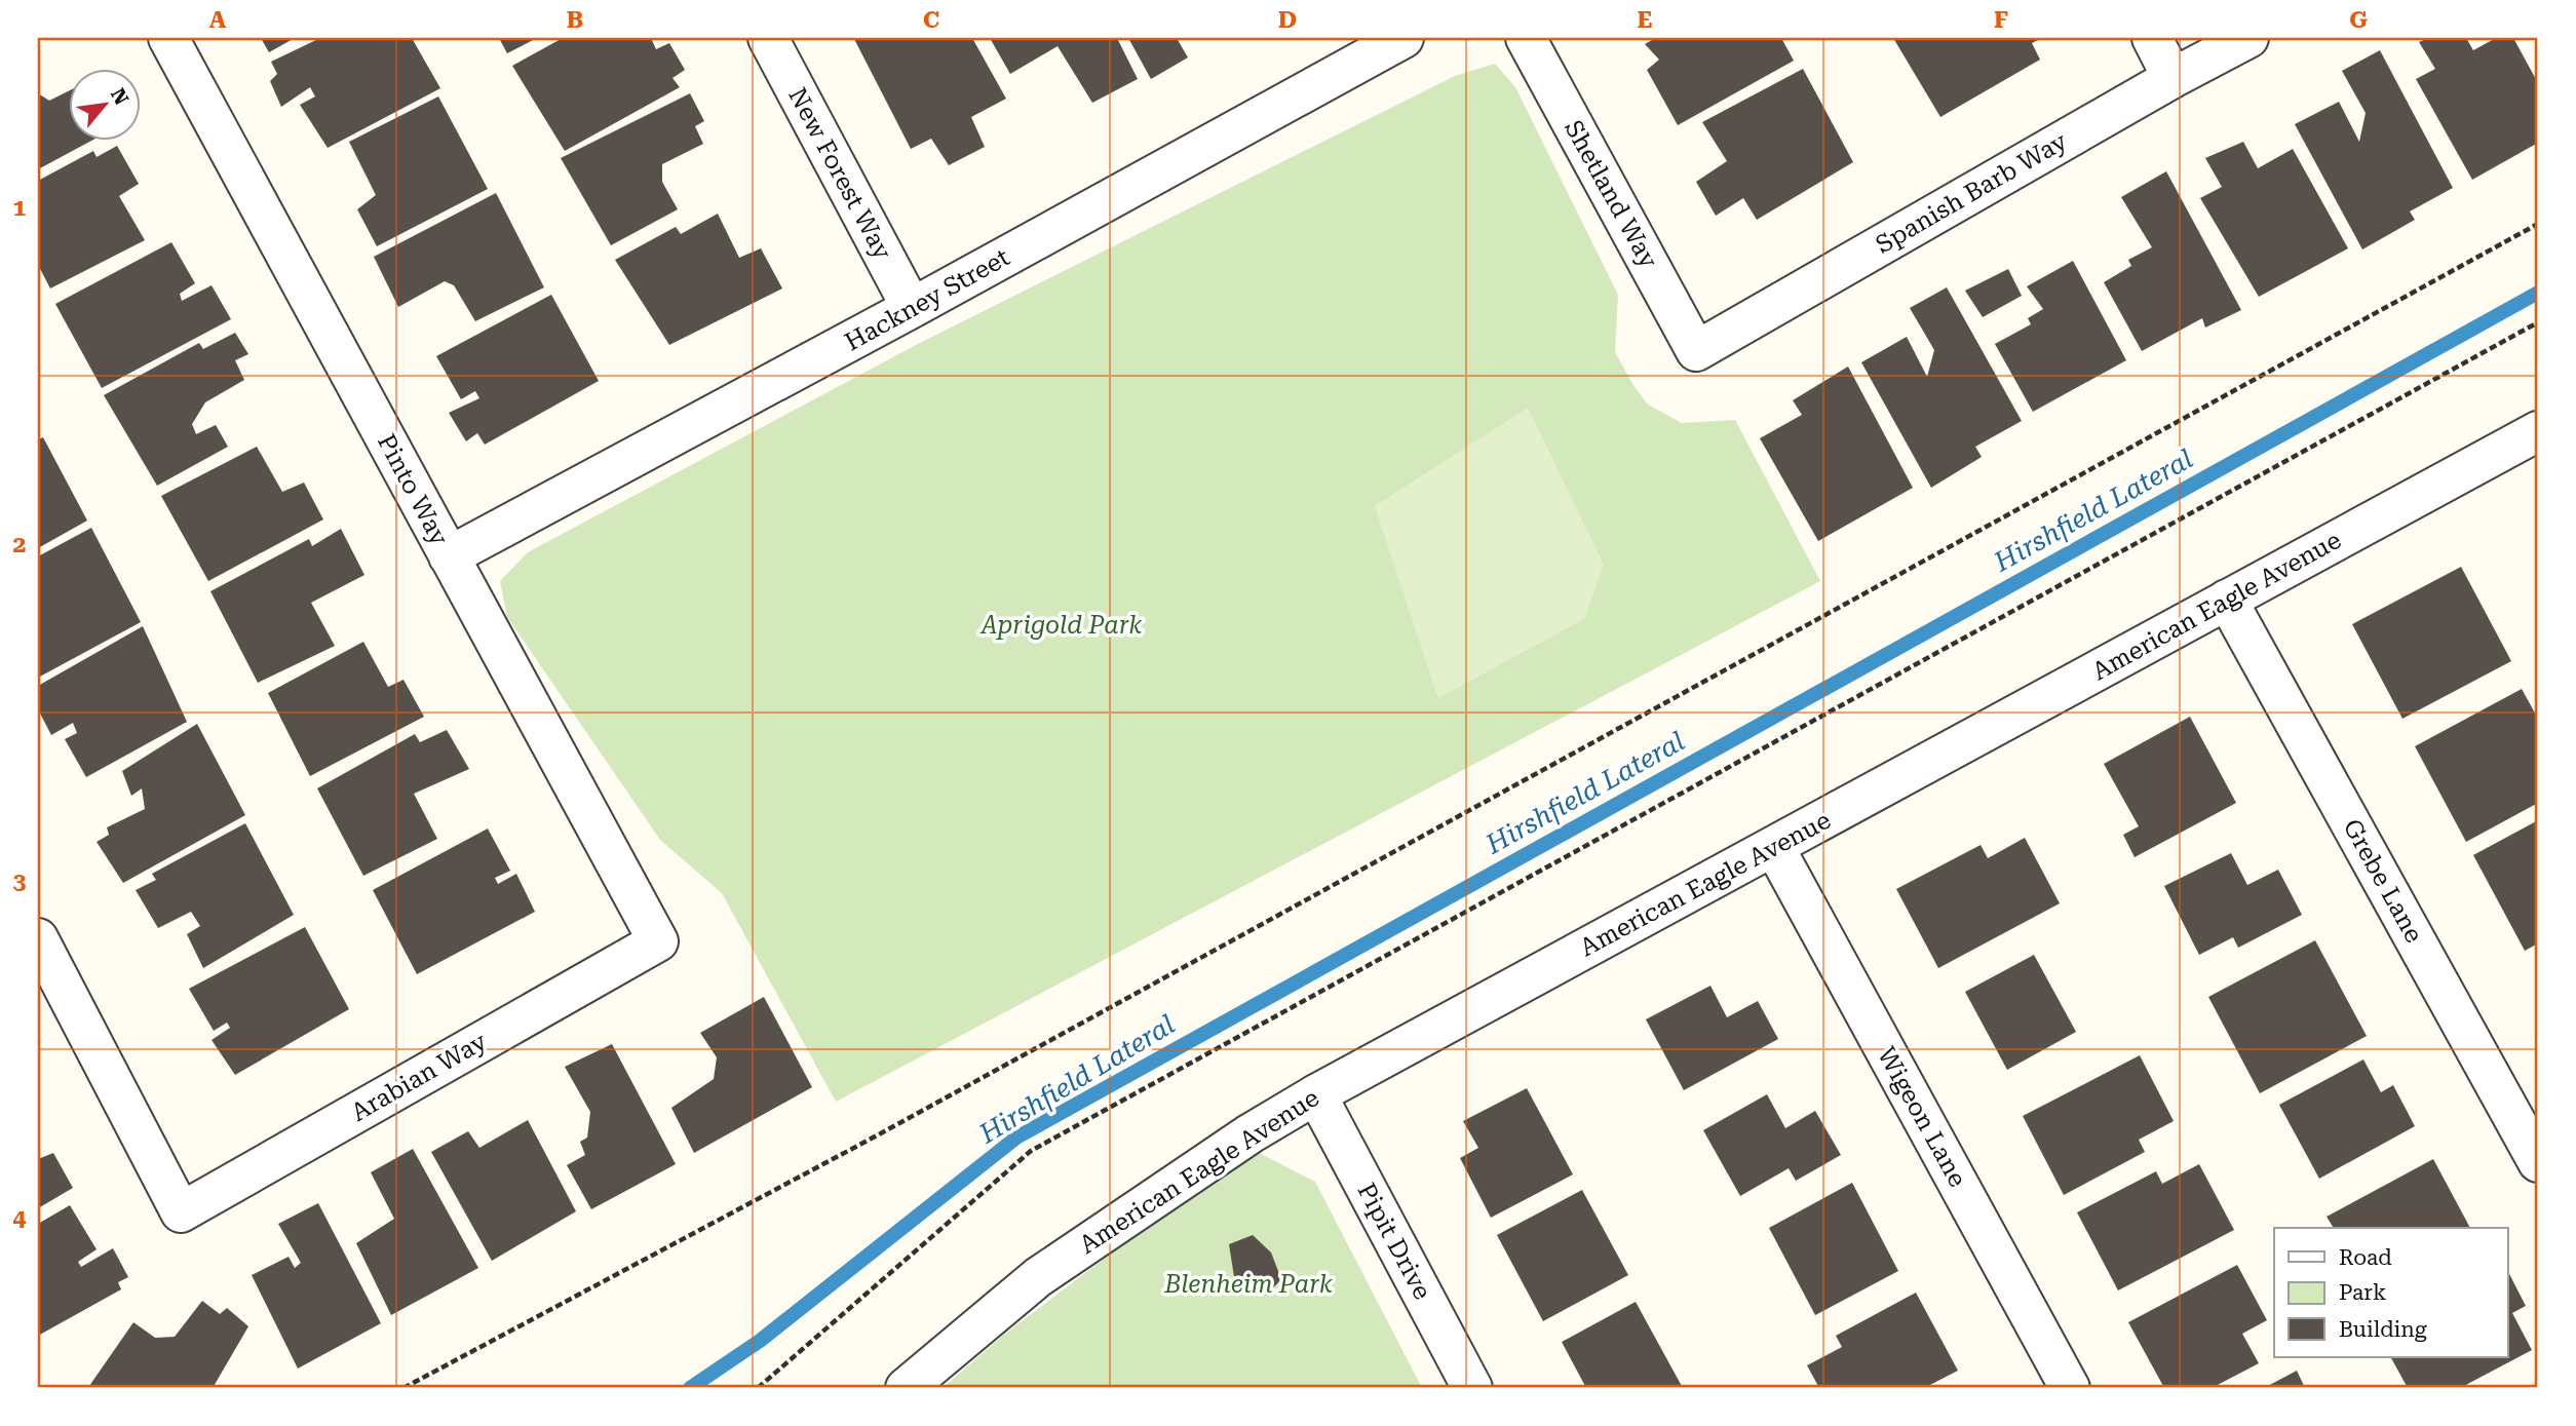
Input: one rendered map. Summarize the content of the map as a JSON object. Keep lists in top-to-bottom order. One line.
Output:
{"streets":{"street":["New Forest Way","Spanish Barb Way","Shetland Way","Hackney Street","Pinto Way","American Eagle Avenue","Grebe Lane","Arabian Way","Wigeon Lane","Pipit Drive"]},"crossings":[["New Forest Way","Hackney Street"],["Spanish Barb Way","Shetland Way"],["Hackney Street","Pinto Way"],["Pinto Way","Arabian Way"],["American Eagle Avenue","Grebe Lane"],["American Eagle Avenue","Wigeon Lane"],["American Eagle Avenue","Pipit Drive"]],"water":["Hirshfield Lateral"],"parks":["Aprigold Park","Blenheim Park"],"legend":["Road","Park","Building"],"north":"top right","grid":{"columns":["A","B","C","D","E","F","G"],"rows":["1","2","3","4"]}}
